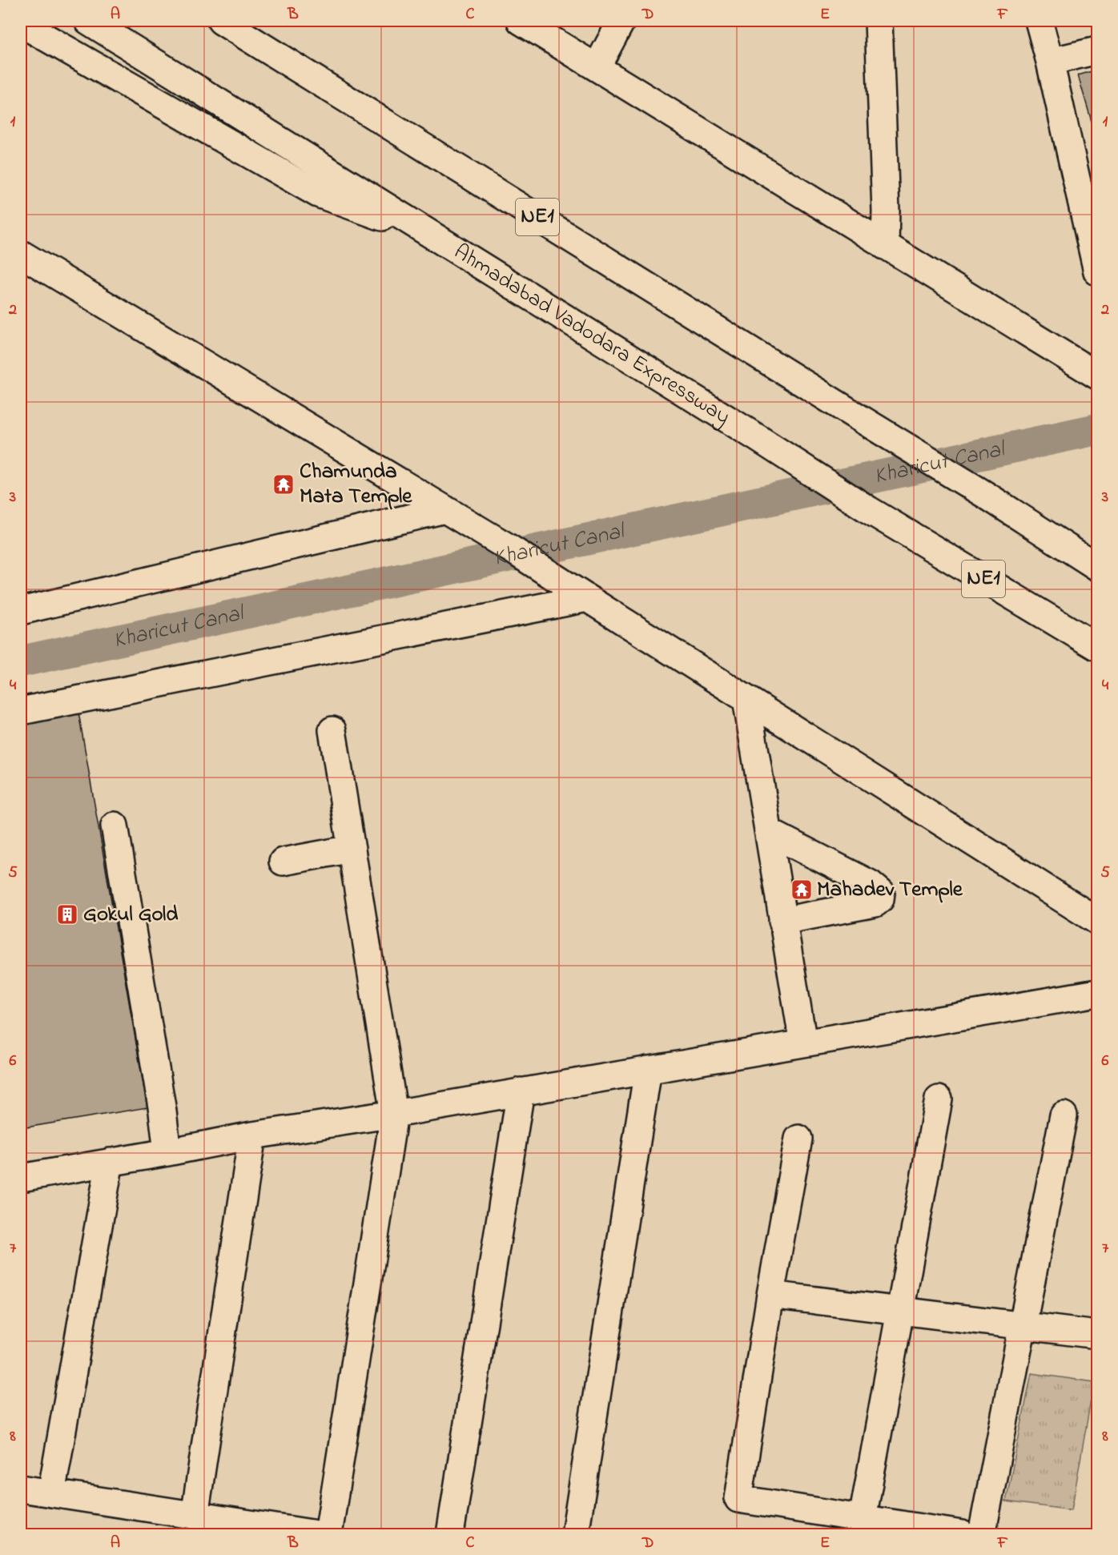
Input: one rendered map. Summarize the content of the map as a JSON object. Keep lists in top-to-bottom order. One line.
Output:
{"streets":{"main road":["NE1","Ahmadabad Vadodara Expressway"]},"water":["Kharicut Canal"],"places":{"temple":["Chamunda Mata Temple","Mahadev Temple"],"building":["Gokul Gold"]},"grid":{"columns":["A","B","C","D","E","F"],"rows":["1","2","3","4","5","6","7","8"]}}
